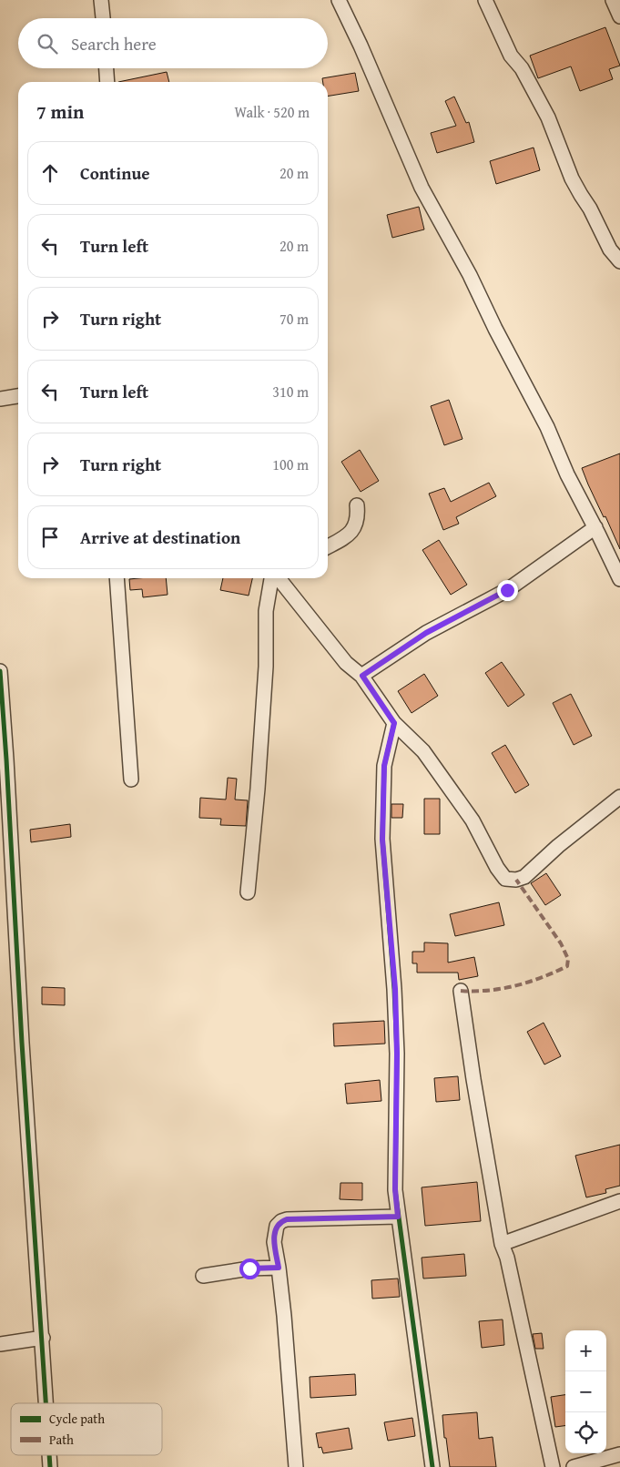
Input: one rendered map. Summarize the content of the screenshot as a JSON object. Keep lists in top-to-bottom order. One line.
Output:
{"legend":["Cycle path","Path"],"page":{"search":"Search here","heading":["7 min","Walk · 520 m"],"list":[["Continue","20 m"],["Turn left","20 m"],["Turn right","70 m"],["Turn left","310 m"],["Turn right","100 m"],"Arrive at destination"],"map_buttons":["+","−"]}}
